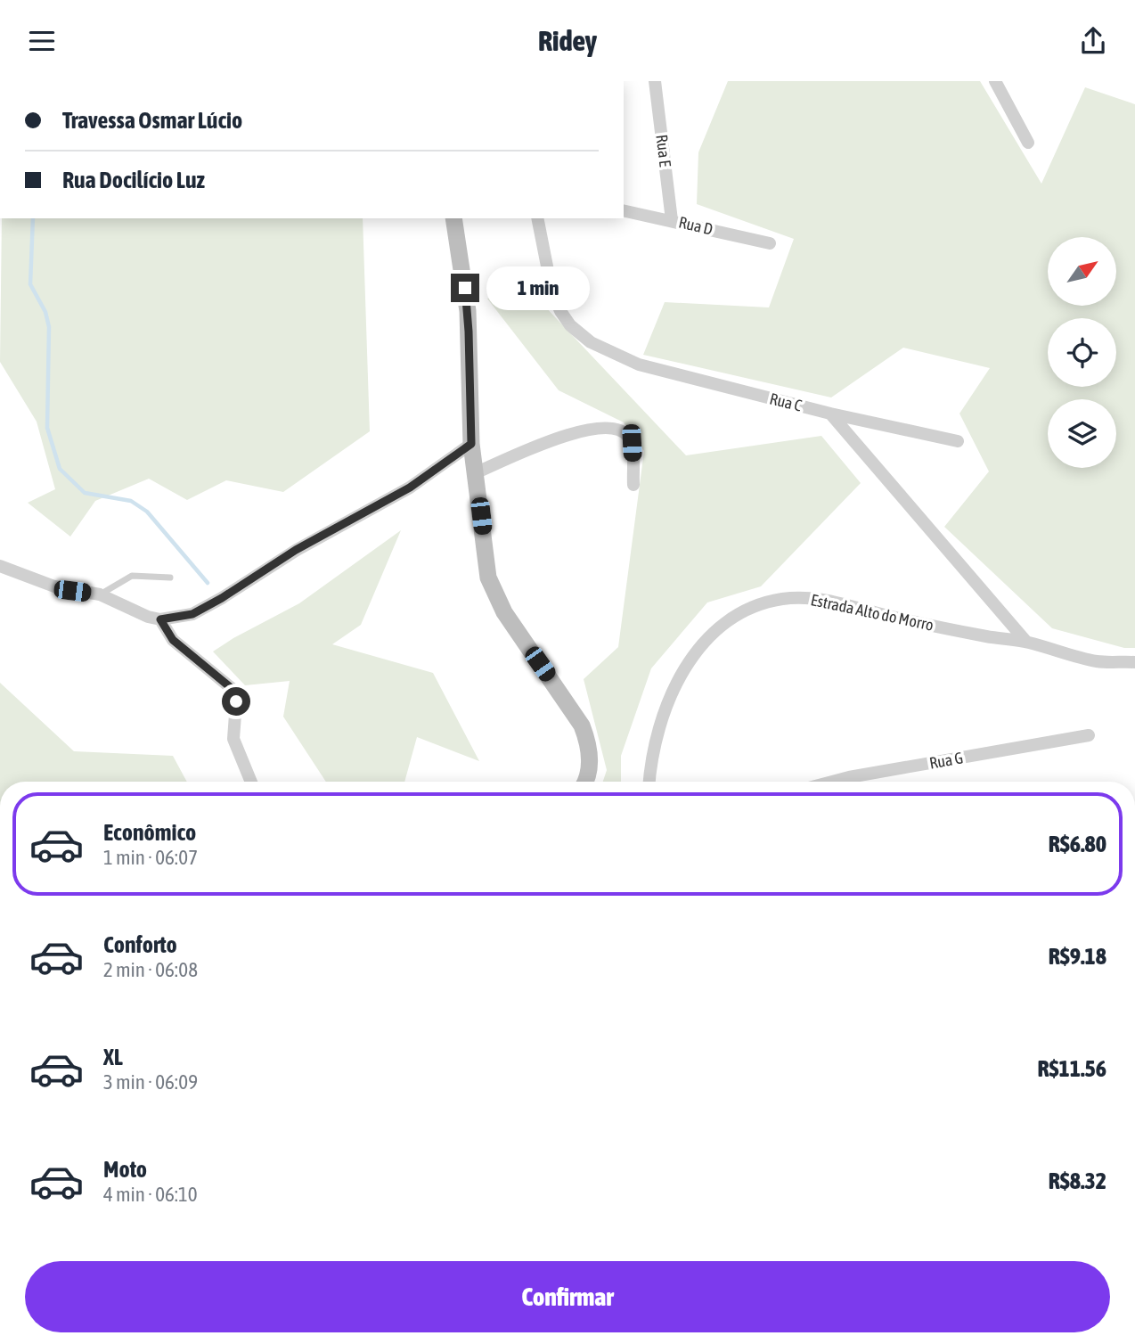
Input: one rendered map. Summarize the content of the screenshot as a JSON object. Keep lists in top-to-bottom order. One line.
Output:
{"streets":{"street":["Rua E","Rua D","Rua C","Estrada Alto do Morro","Rua G"]},"crossings":[["Rua E","Rua D"]],"north":"top right","page":{"header":"Ridey","banner":["Travessa Osmar Lúcio","Rua Docilício Luz"],"bubble":"1 min","list":[{"name":"Econômico","note":"1 min · 06:07","value":"R$6.80"},{"name":"Conforto","note":"2 min · 06:08","value":"R$9.18"},{"name":"XL","note":"3 min · 06:09","value":"R$11.56"},{"name":"Moto","note":"4 min · 06:10","value":"R$8.32"}],"buttons":"Confirmar"}}
